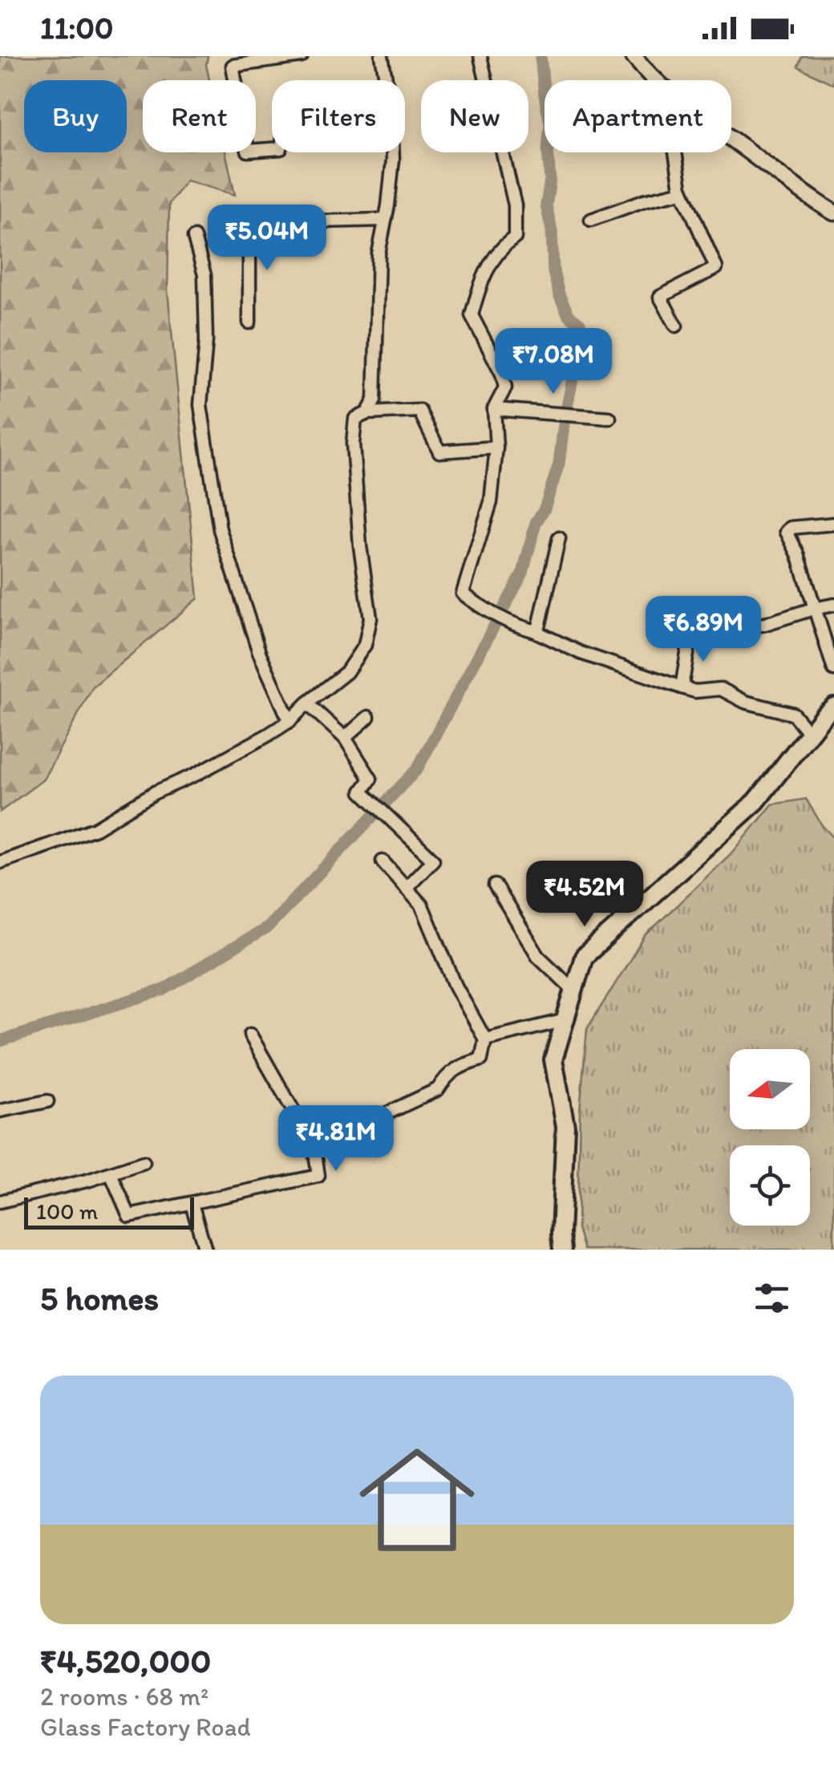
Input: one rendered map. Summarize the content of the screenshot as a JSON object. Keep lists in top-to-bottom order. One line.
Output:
{"scale_bar":"100 m","north":"left","page":{"status":"11:00","chip":["Buy","Rent","Filters","New","Apartment"],"price":["₹5.04M","₹7.08M","₹6.89M","₹4.52M","₹4.81M"],"scale":"100 m","heading":"5 homes","list":[{"name":"₹4,520,000","note":"2 rooms · 68 m² · Glass Factory Road"}]}}
